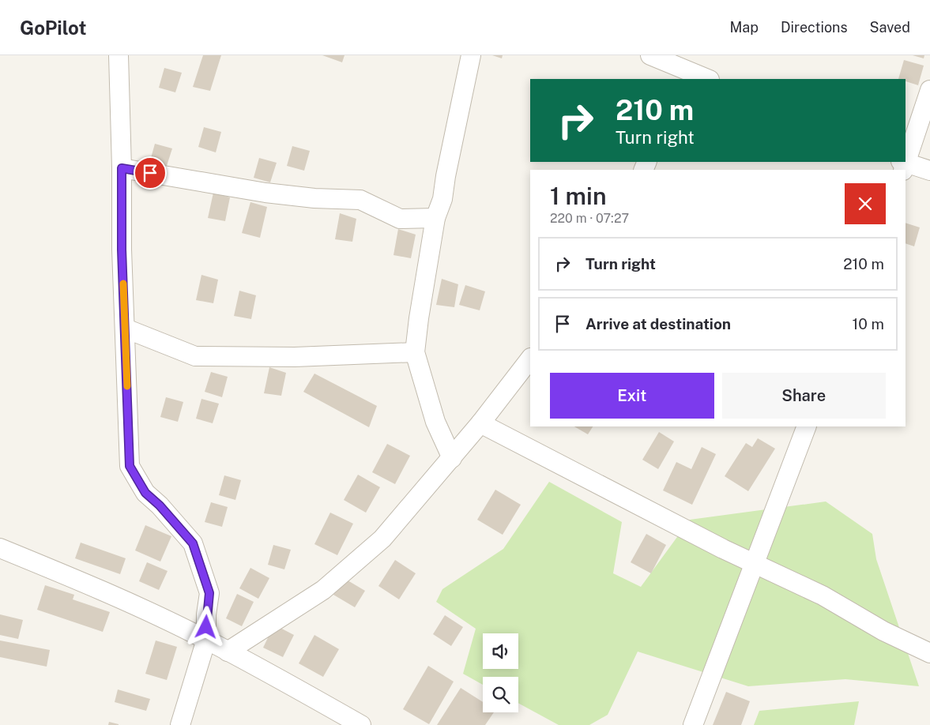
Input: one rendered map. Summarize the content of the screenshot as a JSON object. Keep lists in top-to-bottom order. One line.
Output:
{"page":{"header":"GoPilot","nav":["Map","Directions","Saved"],"turn":["210 m","Turn right"],"heading":["1 min","220 m · 07:27"],"list":[{"name":"Turn right","value":"210 m"},{"name":"Arrive at destination","value":"10 m"}],"buttons":["Exit","Share"]}}
